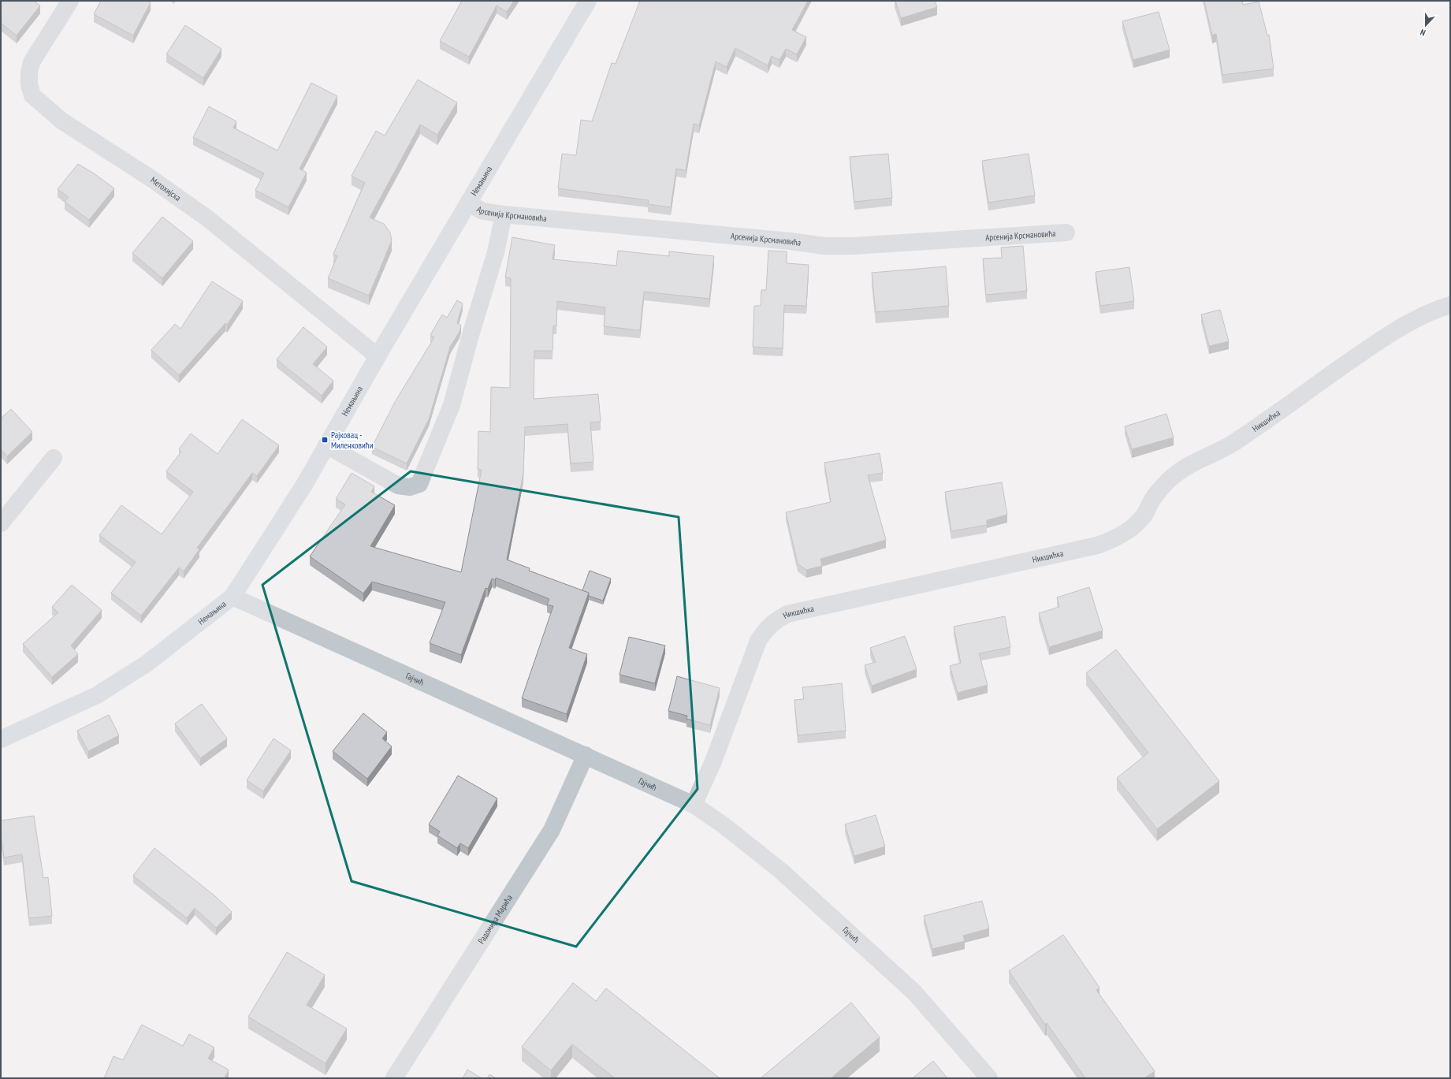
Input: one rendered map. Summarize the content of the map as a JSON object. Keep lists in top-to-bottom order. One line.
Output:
{"streets":{"street":["Немањина","Метохијска","Арсенија Крсмановића","Никшићка","Гајчић","Радомира Марића"]},"crossings":[["Немањина","Метохијска"],["Немањина","Арсенија Крсмановића"],["Немањина","Гајчић"],["Никшићка","Гајчић"],["Гајчић","Радомира Марића"]],"places":{"transit":["Рајковац - Миленковићи"]},"north":"bottom"}
